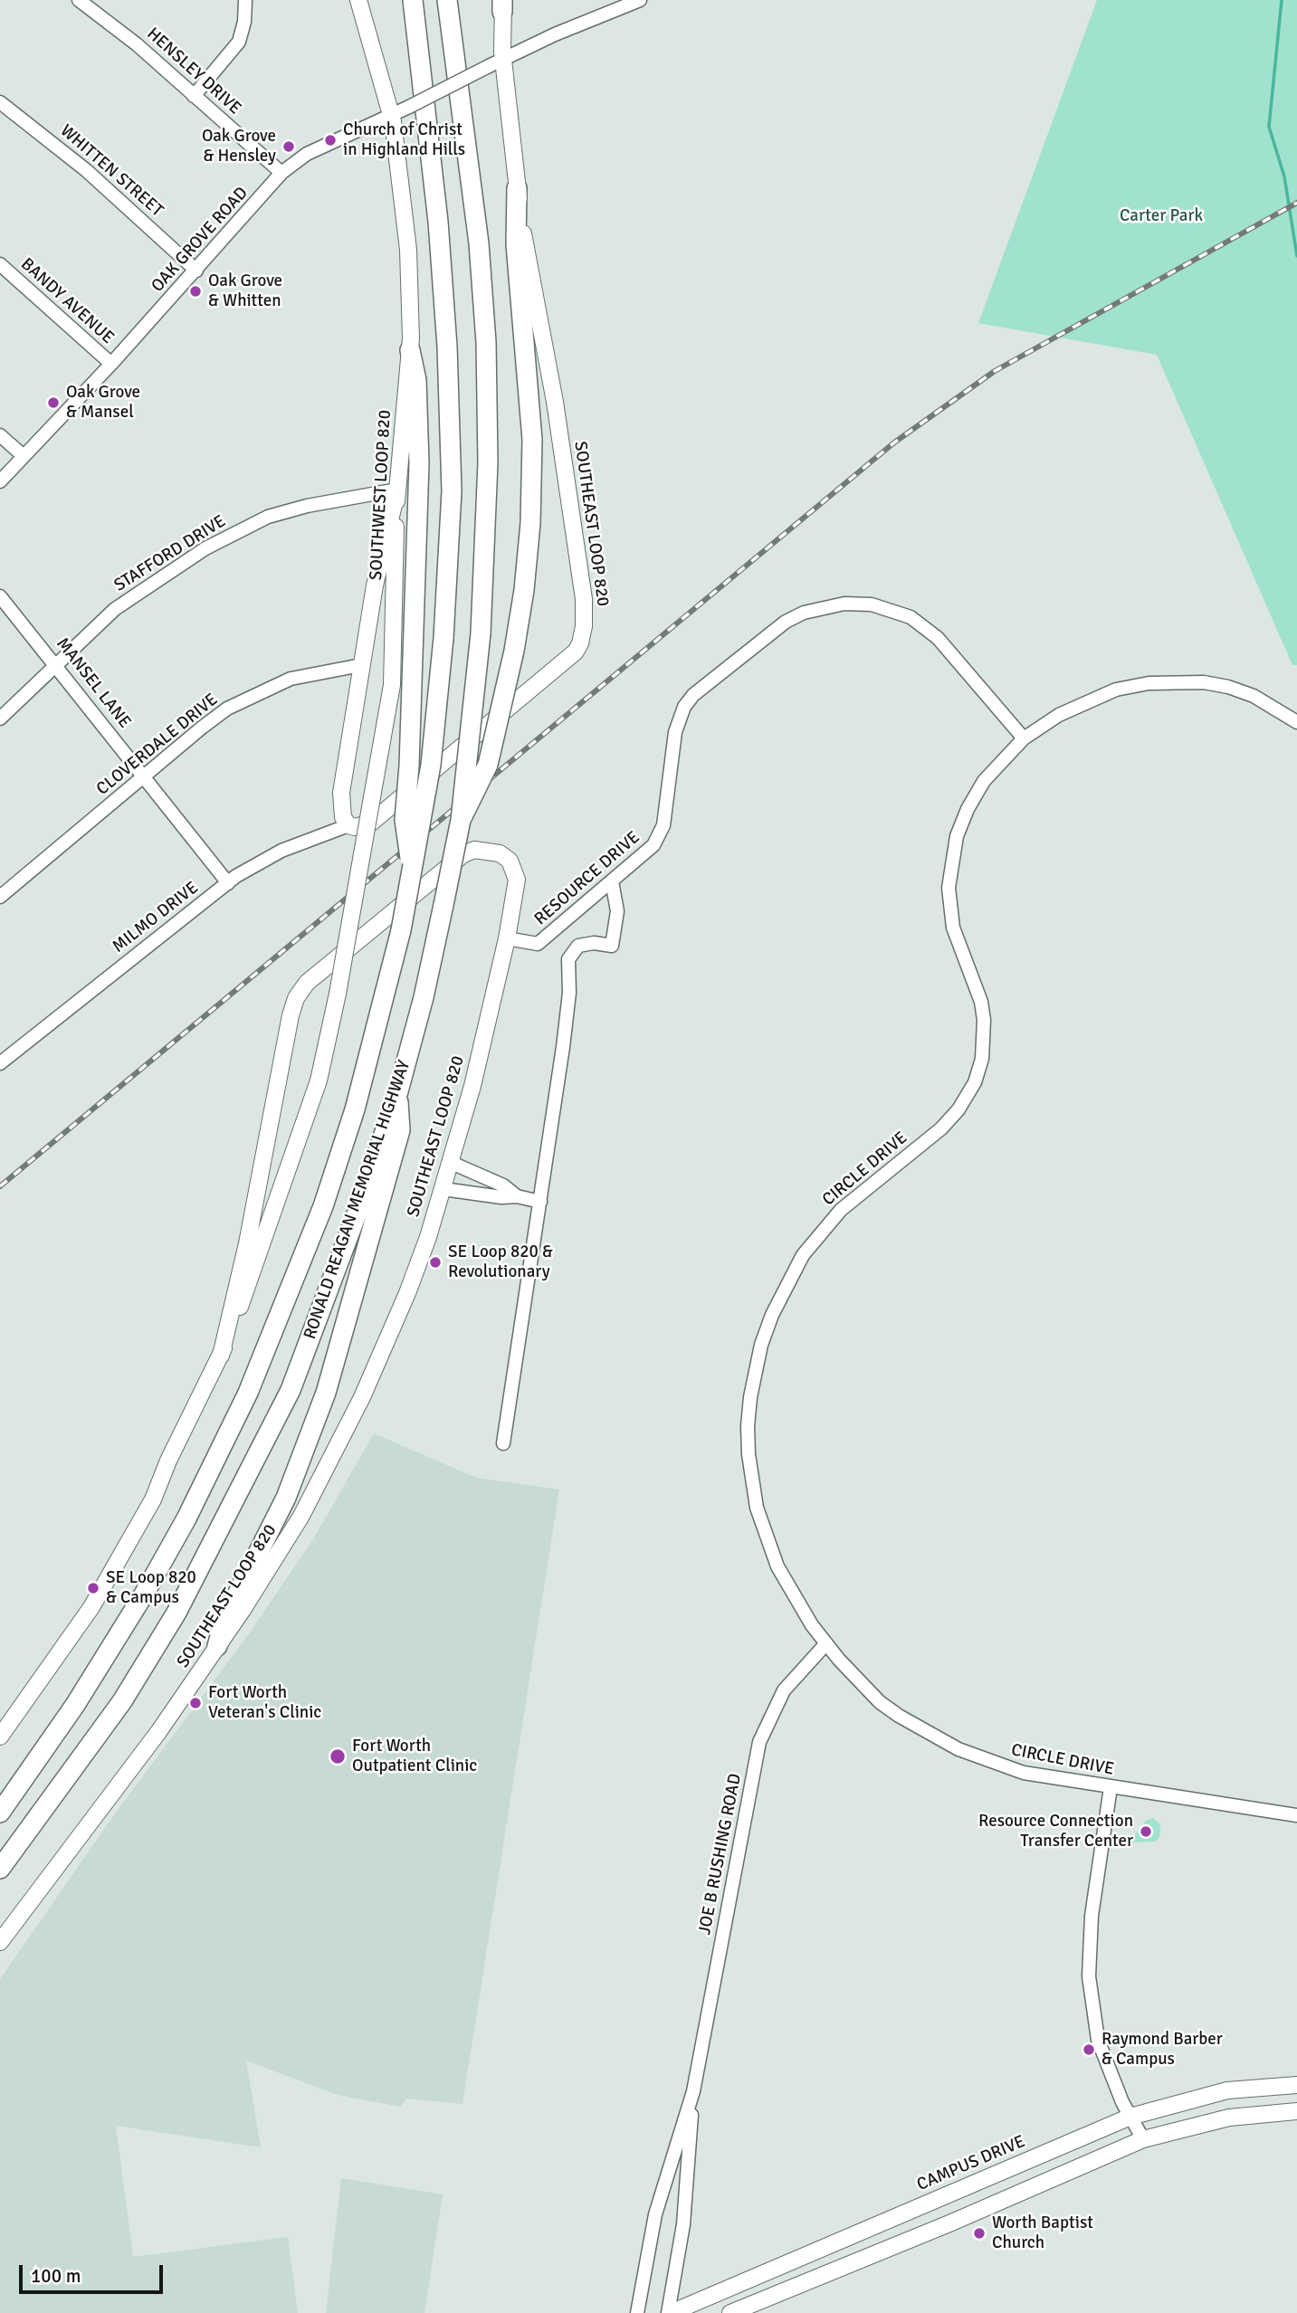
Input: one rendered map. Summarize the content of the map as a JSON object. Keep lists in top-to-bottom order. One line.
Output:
{"streets":{"highway":["RONALD REAGAN MEMORIAL HIGHWAY"],"main road":["SOUTHWEST LOOP 820","SOUTHEAST LOOP 820","CAMPUS DRIVE"],"street":["HENSLEY DRIVE","WHITTEN STREET","OAK GROVE ROAD","BANDY AVENUE","STAFFORD DRIVE","MANSEL LANE","CLOVERDALE DRIVE","RESOURCE DRIVE","MILMO DRIVE","CIRCLE DRIVE","JOE B RUSHING ROAD"]},"crossings":[["HENSLEY DRIVE","OAK GROVE ROAD"],["WHITTEN STREET","OAK GROVE ROAD"],["OAK GROVE ROAD","BANDY AVENUE"],["OAK GROVE ROAD","SOUTHWEST LOOP 820"],["OAK GROVE ROAD","SOUTHEAST LOOP 820"],["SOUTHWEST LOOP 820","SOUTHEAST LOOP 820"],["SOUTHWEST LOOP 820","STAFFORD DRIVE"],["SOUTHEAST LOOP 820","RESOURCE DRIVE"],["SOUTHEAST LOOP 820","MILMO DRIVE"],["STAFFORD DRIVE","MANSEL LANE"],["MANSEL LANE","CLOVERDALE DRIVE"],["MANSEL LANE","MILMO DRIVE"],["RESOURCE DRIVE","CIRCLE DRIVE"],["CIRCLE DRIVE","JOE B RUSHING ROAD"],["JOE B RUSHING ROAD","CAMPUS DRIVE"]],"parks":["Carter Park"],"places":["Church of Christ in Highland Hills","Oak Grove & Hensley","Oak Grove & Whitten","Oak Grove & Mansel","SE Loop 820 & Revolutionary","SE Loop 820 & Campus","Fort Worth Veteran's Clinic","Fort Worth Outpatient Clinic","Resource Connection Transfer Center","Raymond Barber & Campus","Worth Baptist Church"],"scale_bar":"100 m"}
